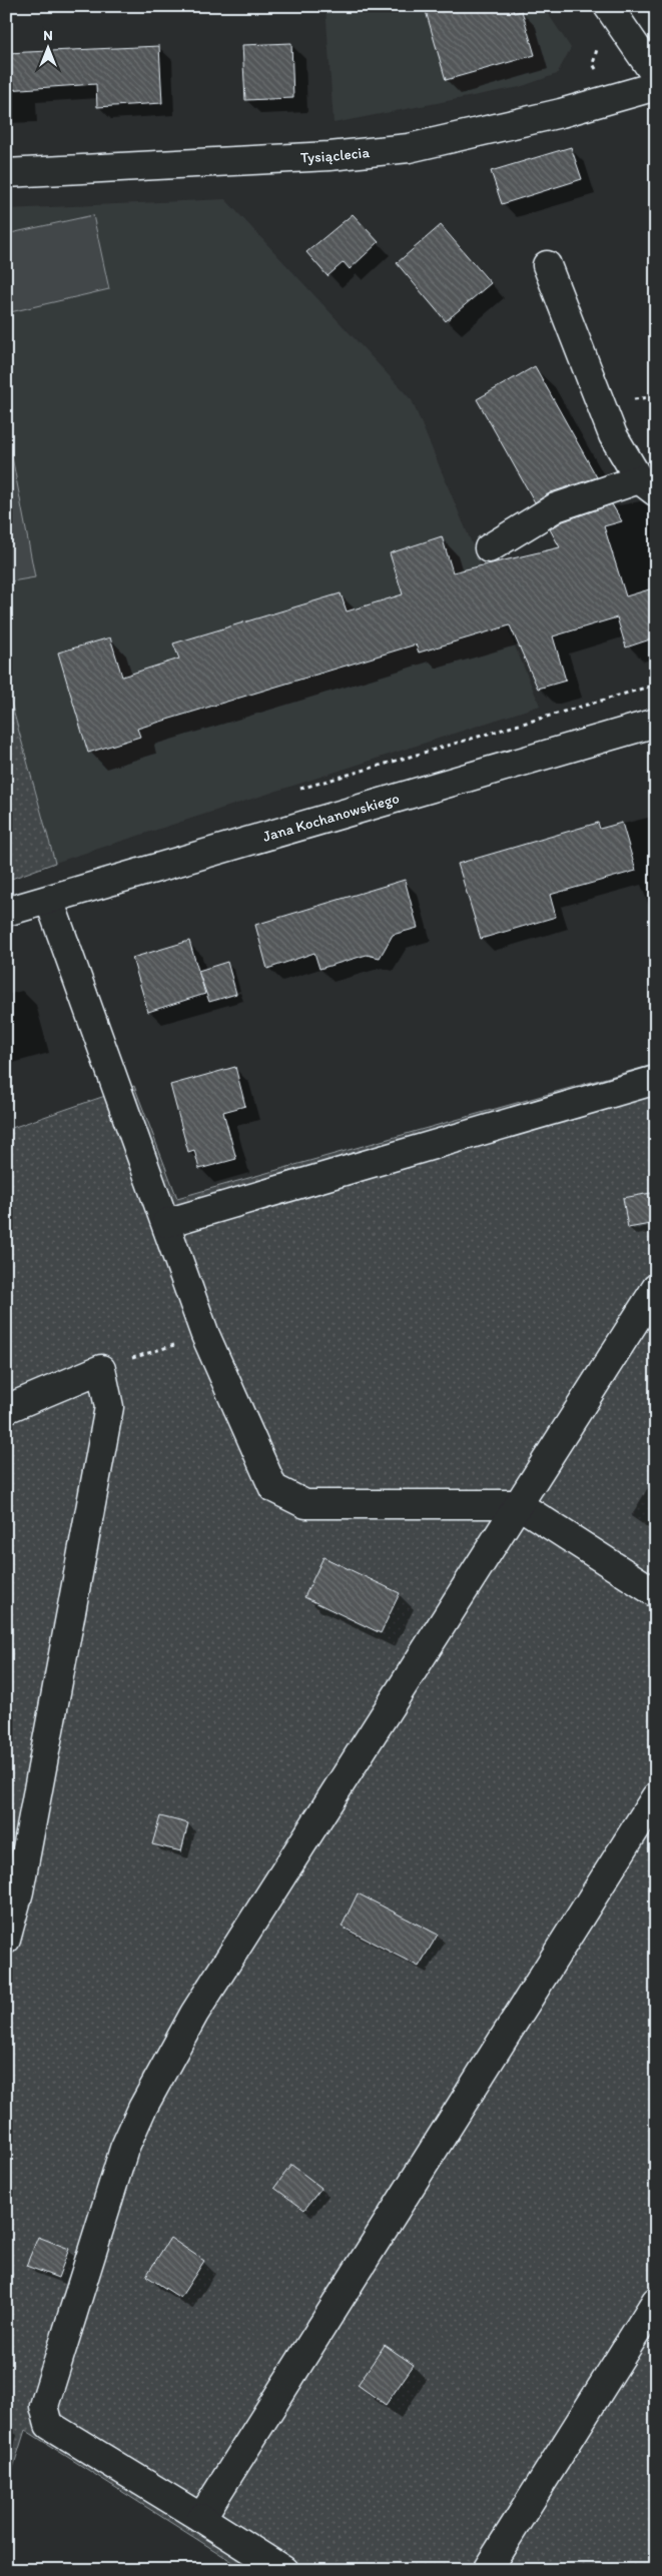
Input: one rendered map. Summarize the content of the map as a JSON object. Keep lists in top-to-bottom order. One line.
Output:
{"streets":{"street":["Tysiąclecia","Jana Kochanowskiego"]},"north":"top"}
